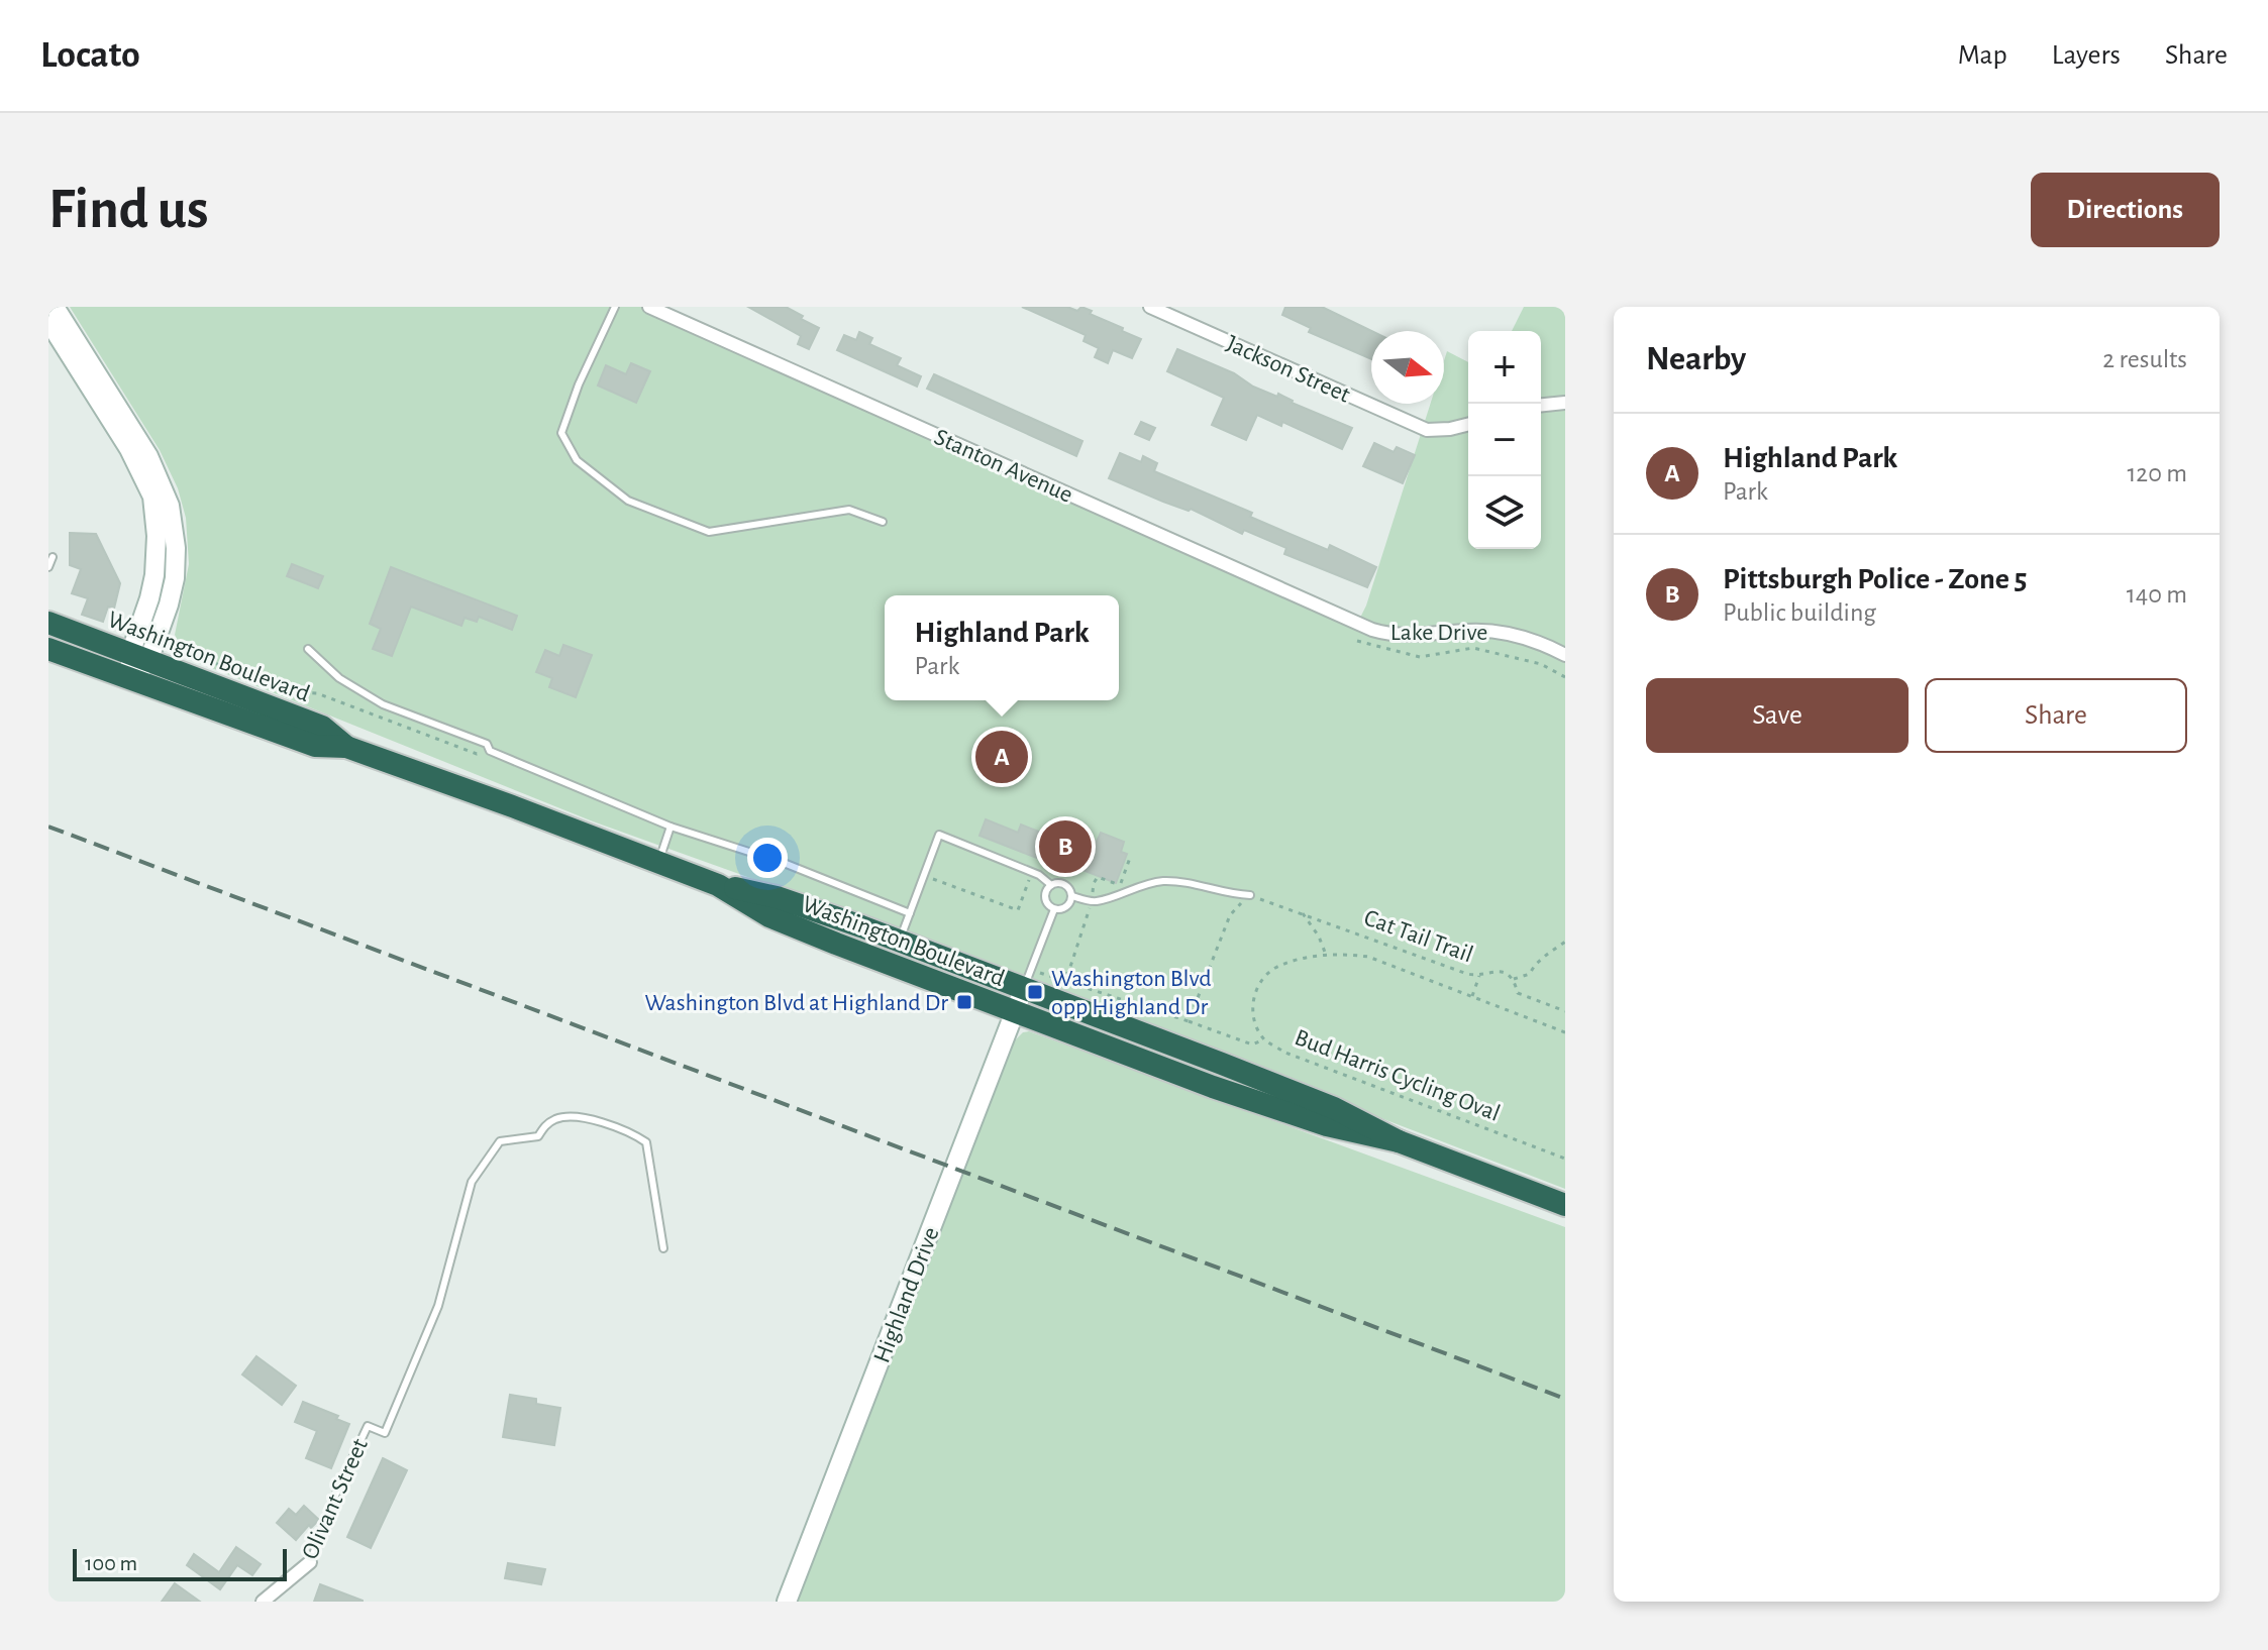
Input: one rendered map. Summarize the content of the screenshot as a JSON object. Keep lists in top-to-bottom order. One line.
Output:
{"streets":{"highway":["Washington Boulevard"],"main road":["Highland Drive"],"street":["Jackson Street","Stanton Avenue","Lake Drive","Olivant Street"],"path":["Cat Tail Trail","Bud Harris Cycling Oval"]},"crossings":[["Stanton Avenue","Lake Drive"],["Washington Boulevard","Highland Drive"]],"places":{"transit":["Washington Blvd opp Highland Dr","Washington Blvd at Highland Dr"]},"scale_bar":"100 m","north":"right","page":{"header":"Locato","nav":["Map","Layers","Share"],"buttons":["Directions",["Save","Share"]],"title":"Find us","heading":["Nearby","2 results"],"map_buttons":["+","−"],"list":[{"mark":"A","name":"Highland Park","note":"Park","value":"120 m"},{"mark":"B","name":"Pittsburgh Police - Zone 5","note":"Public building","value":"140 m"}],"popup":["Highland Park","Park"],"pins":["A","B"],"scale":"100 m"}}
